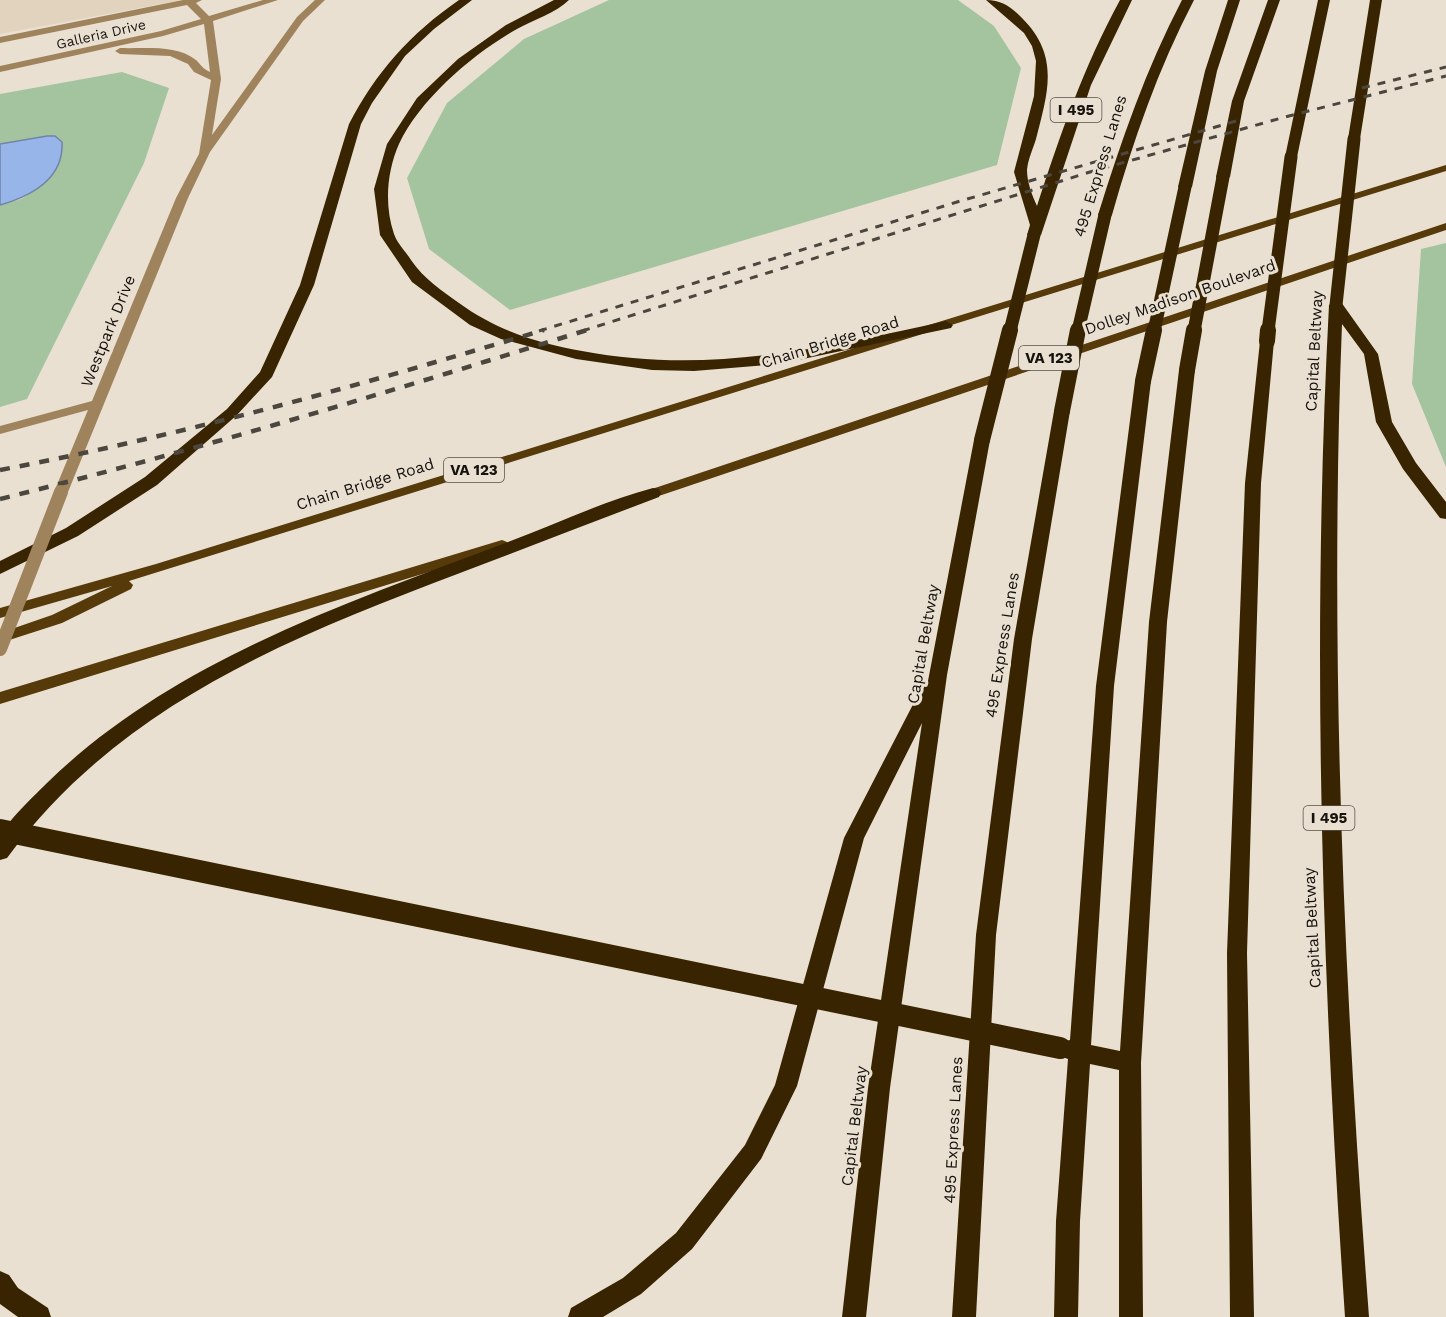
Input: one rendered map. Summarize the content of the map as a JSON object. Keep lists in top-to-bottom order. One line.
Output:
{"streets":{"highway":["I 495","495 Express Lanes","Capital Beltway"],"main road":["Dolley Madison Boulevard","Chain Bridge Road","VA 123"],"street":["Galleria Drive","Westpark Drive"]},"crossings":[["Galleria Drive","Westpark Drive"],["Dolley Madison Boulevard","VA 123"],["Chain Bridge Road","VA 123"]]}
